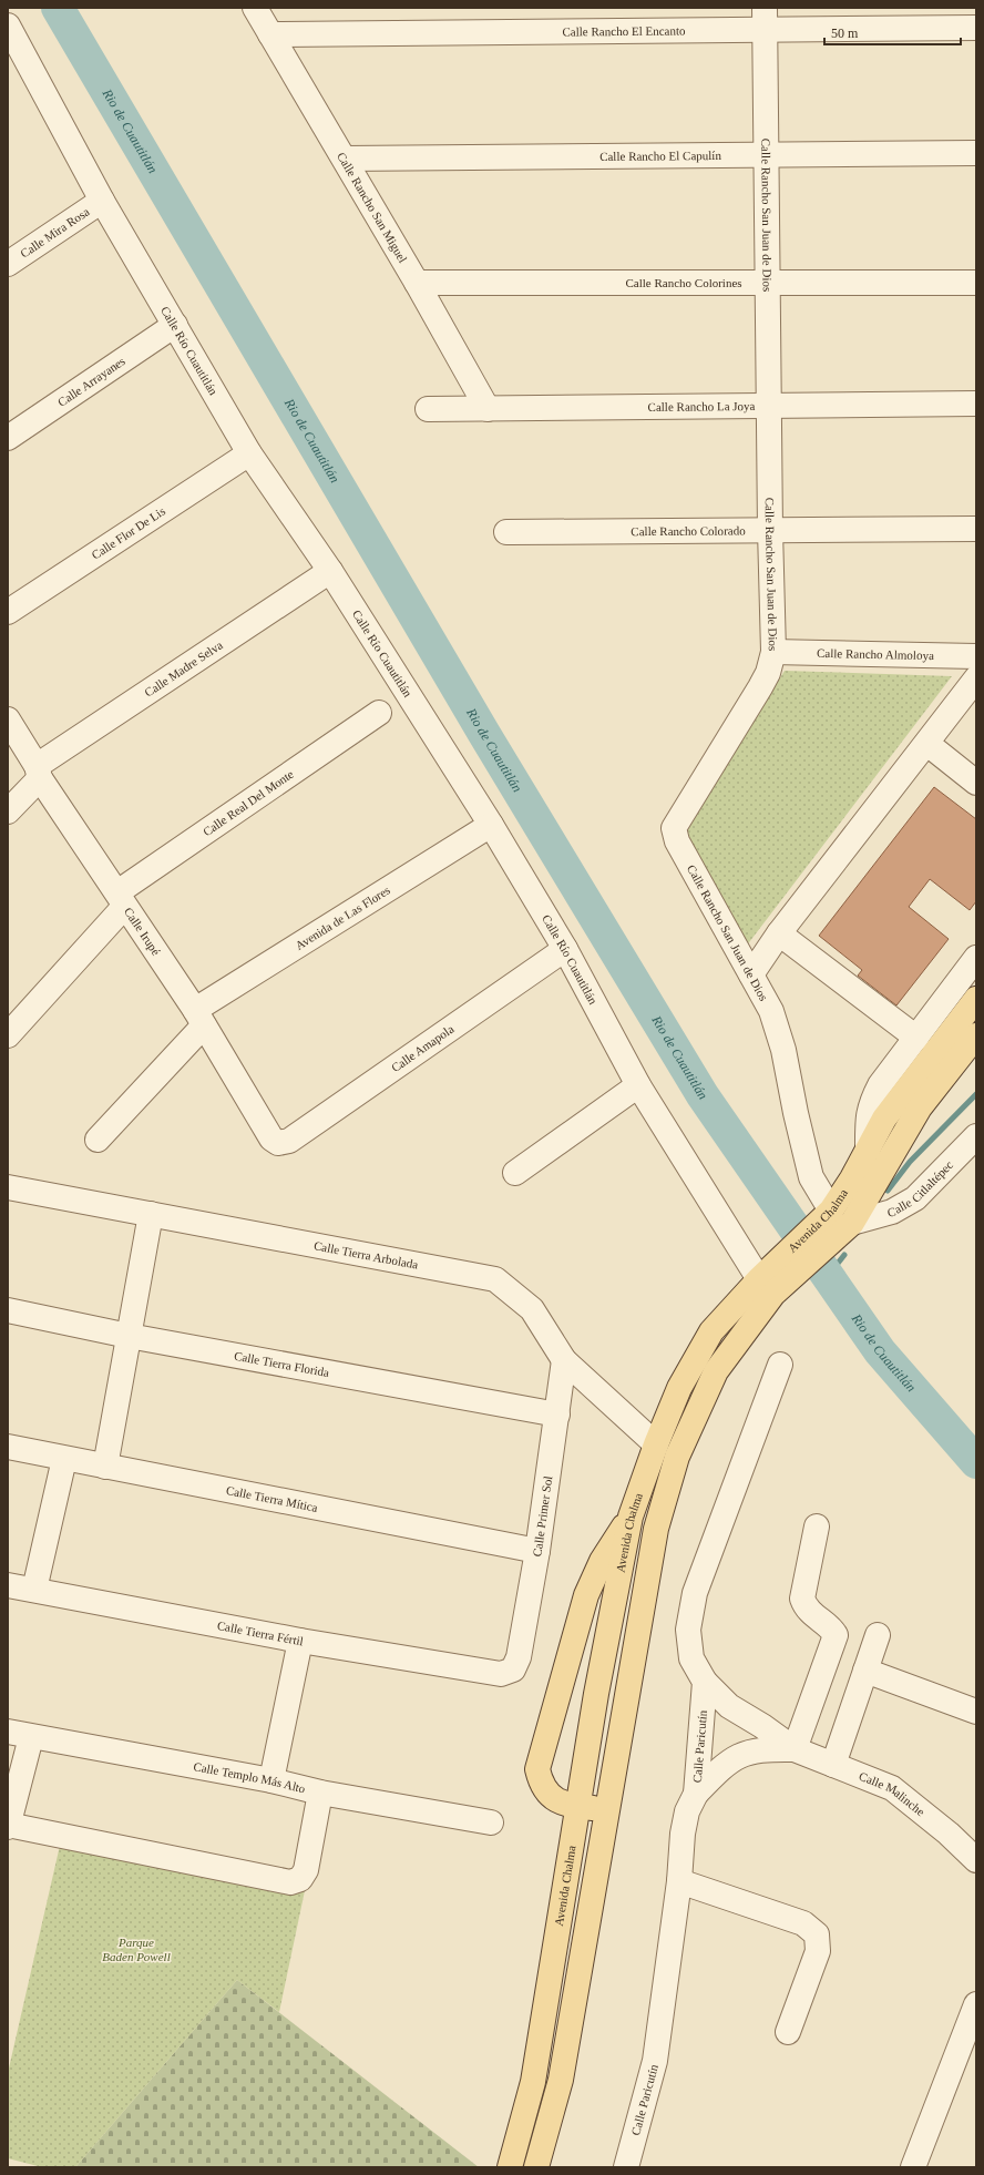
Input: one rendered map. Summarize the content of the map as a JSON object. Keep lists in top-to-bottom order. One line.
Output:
{"streets":{"main road":["Avenida Chalma"],"street":["Calle Rancho El Encanto","Calle Rancho El Capulín","Calle Rancho San Miguel","Calle Rancho San Juan de Dios","Calle Mira Rosa","Calle Rancho Colorines","Calle Río Cuautitlán","Calle Arrayanes","Calle Rancho La Joya","Calle Rancho Colorado","Calle Flor De Lis","Calle Rancho Almoloya","Calle Madre Selva","Calle Real Del Monte","Avenida de Las Flores","Calle Irupé","Calle Amapola","Calle Citlaltépec","Calle Tierra Arbolada","Calle Tierra Florida","Calle Tierra Mítica","Calle Primer Sol","Calle Tierra Fértil","Calle Paricutín","Calle Templo Más Alto","Calle Malinche"]},"crossings":[["Calle Rancho El Encanto","Calle Rancho San Miguel"],["Calle Rancho El Encanto","Calle Rancho San Juan de Dios"],["Calle Rancho El Capulín","Calle Rancho San Miguel"],["Calle Rancho El Capulín","Calle Rancho San Juan de Dios"],["Calle Rancho San Miguel","Calle Rancho Colorines"],["Calle Rancho San Miguel","Calle Rancho La Joya"],["Calle Rancho San Juan de Dios","Calle Rancho Colorines"],["Calle Rancho San Juan de Dios","Calle Rancho La Joya"],["Calle Rancho San Juan de Dios","Calle Rancho Colorado"],["Calle Rancho San Juan de Dios","Calle Rancho Almoloya"],["Calle Rancho San Juan de Dios","Avenida Chalma"],["Calle Mira Rosa","Calle Río Cuautitlán"],["Calle Río Cuautitlán","Calle Arrayanes"],["Calle Río Cuautitlán","Calle Flor De Lis"],["Calle Río Cuautitlán","Calle Madre Selva"],["Calle Río Cuautitlán","Avenida de Las Flores"],["Calle Río Cuautitlán","Calle Amapola"],["Calle Río Cuautitlán","Avenida Chalma"],["Calle Madre Selva","Calle Irupé"],["Calle Real Del Monte","Calle Irupé"],["Avenida de Las Flores","Calle Irupé"],["Calle Irupé","Calle Amapola"],["Calle Citlaltépec","Avenida Chalma"],["Avenida Chalma","Calle Tierra Arbolada"],["Calle Tierra Arbolada","Calle Primer Sol"],["Calle Tierra Florida","Calle Primer Sol"],["Calle Tierra Mítica","Calle Primer Sol"],["Calle Primer Sol","Calle Tierra Fértil"],["Calle Paricutín","Calle Malinche"]],"water":["Rio de Cuautitlán"],"parks":["Parque Baden Powell"],"scale_bar":"50 m"}
